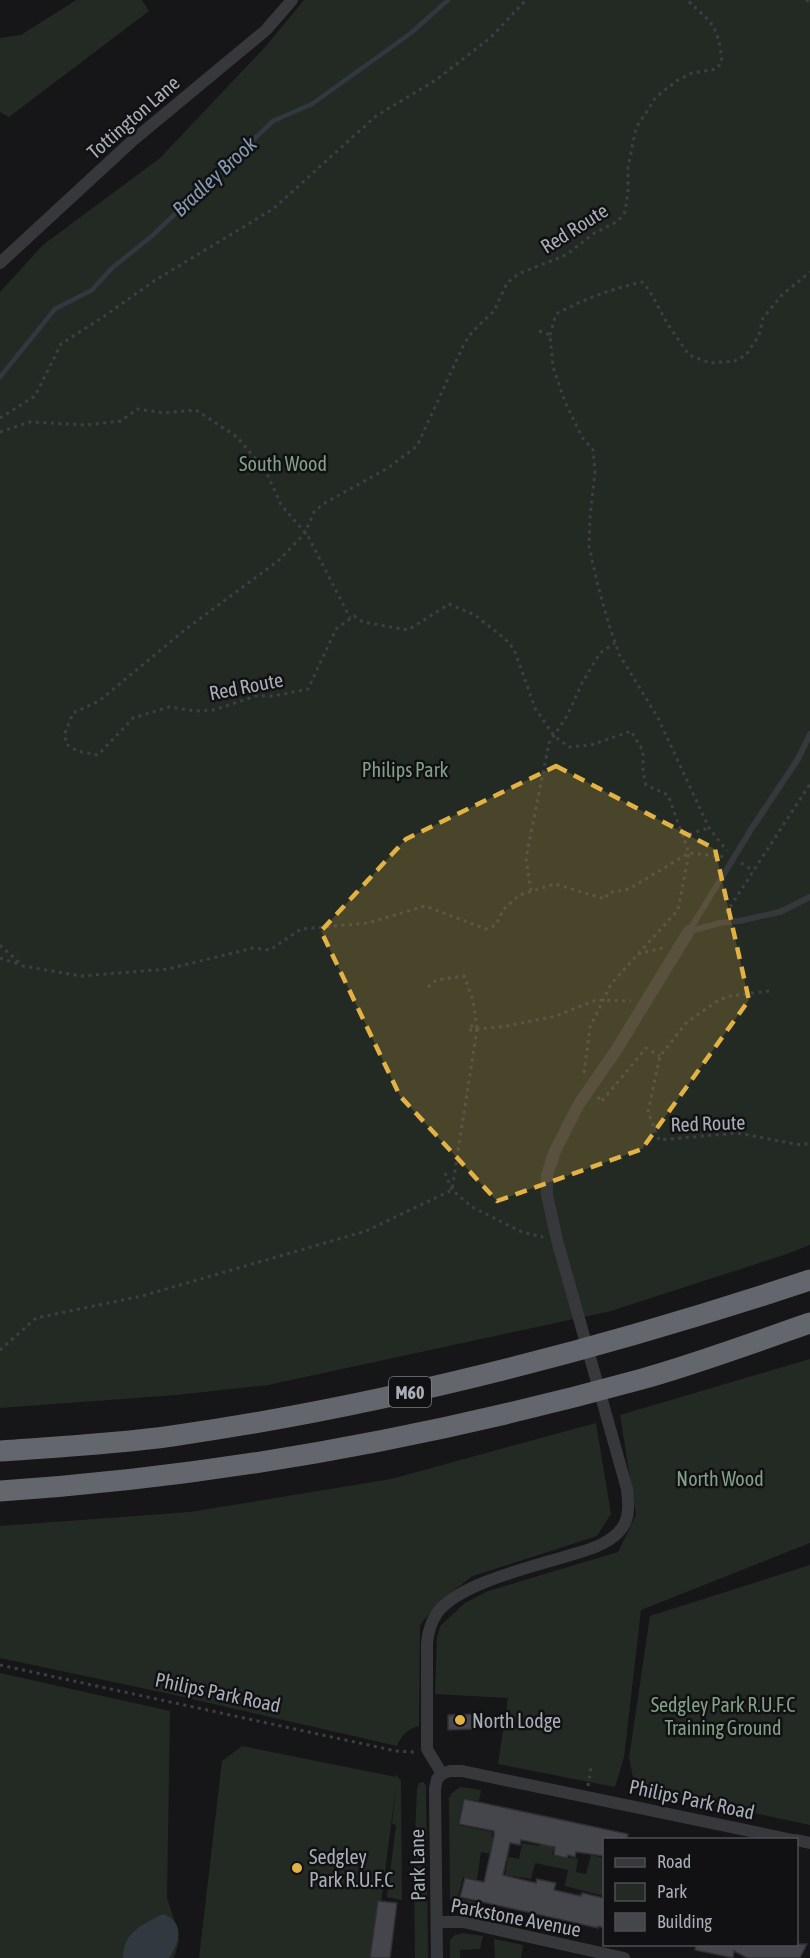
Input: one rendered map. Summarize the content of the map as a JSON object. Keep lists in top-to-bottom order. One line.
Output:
{"streets":{"highway":["M60"],"street":["Tottington Lane","Philips Park Road","Park Lane","Parkstone Avenue"],"path":["Red Route"]},"crossings":[["Philips Park Road","Park Lane"],["Park Lane","Parkstone Avenue"]],"water":["Bradley Brook"],"parks":["South Wood","Philips Park","North Wood","Sedgley Park R.U.F.C Training Ground"],"places":["North Lodge","Sedgley Park R.U.F.C"],"legend":["Road","Park","Building"]}
